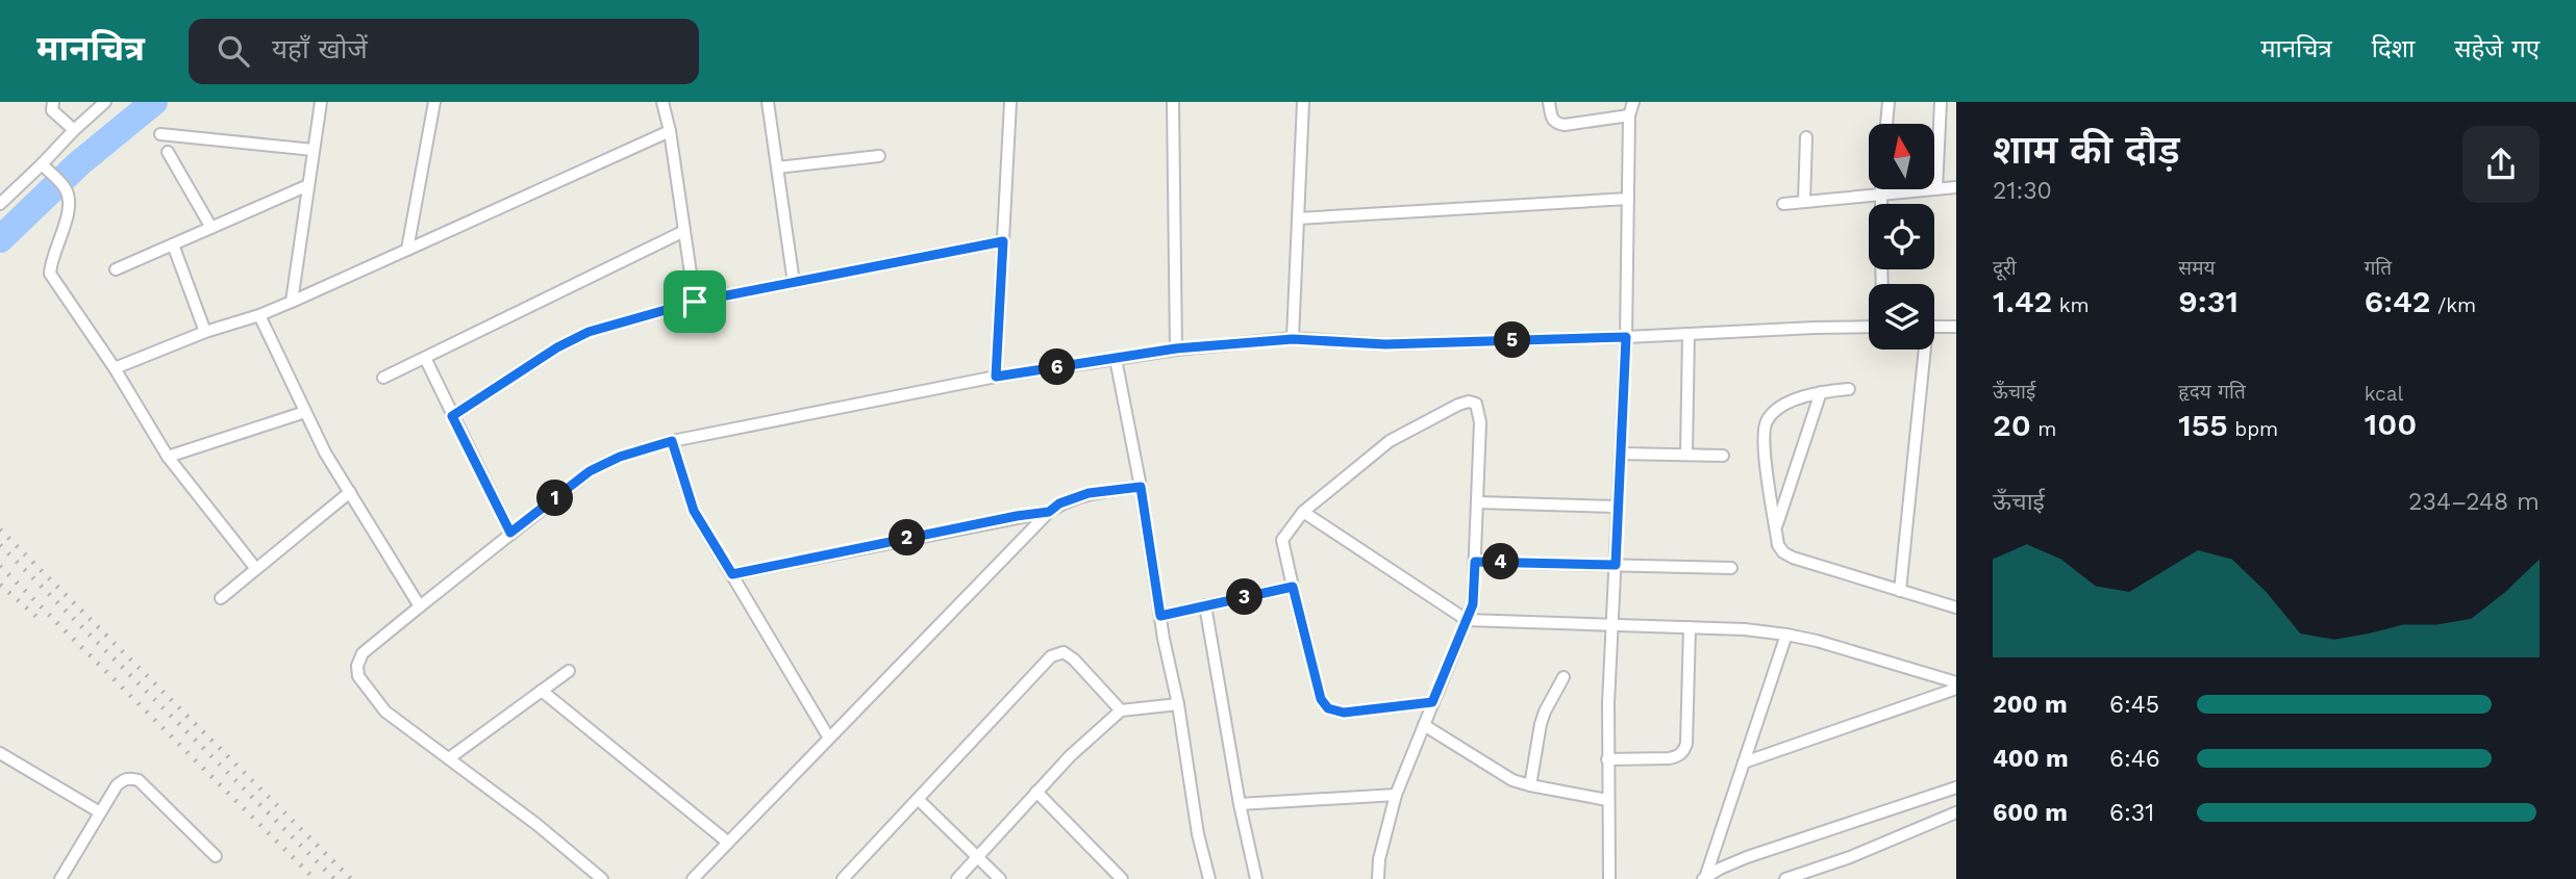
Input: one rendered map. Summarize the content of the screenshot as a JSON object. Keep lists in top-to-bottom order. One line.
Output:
{"north":"top","page":{"header":"मानचित्र","search":"यहाँ खोजें","nav":["मानचित्र","दिशा","सहेजे गए"],"heading":["शाम की दौड़","21:30"],"stats":[["दूरी","1.42 km"],["समय","9:31"],["गति","6:42 /km"],["ऊँचाई","20 m"],["हृदय गति","155 bpm"],["kcal","100"]],"pins":["5","6","1","2","4","3"],"chart":["ऊँचाई","234–248 m"],"list":[{"name":"200 m","note":"6:45"},{"name":"400 m","note":"6:46"},{"name":"600 m","note":"6:31"}]}}
